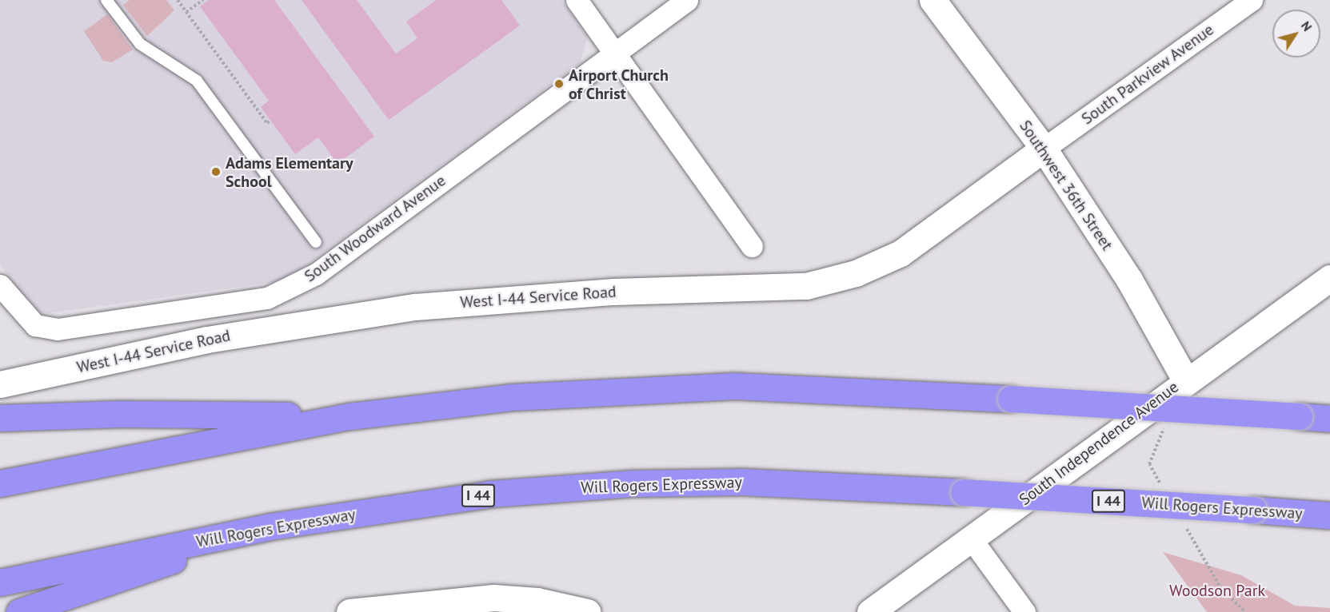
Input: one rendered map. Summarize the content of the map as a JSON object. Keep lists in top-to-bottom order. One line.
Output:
{"streets":{"highway":["Will Rogers Expressway","I 44"],"street":["South Parkview Avenue","Southwest 36th Street","South Woodward Avenue","West I-44 Service Road","South Independence Avenue"]},"crossings":[["South Parkview Avenue","Southwest 36th Street"],["South Parkview Avenue","West I-44 Service Road"],["Southwest 36th Street","West I-44 Service Road"],["Southwest 36th Street","South Independence Avenue"]],"parks":["Woodson Park"],"places":["Airport Church of Christ","Adams Elementary School"],"north":"top right"}
